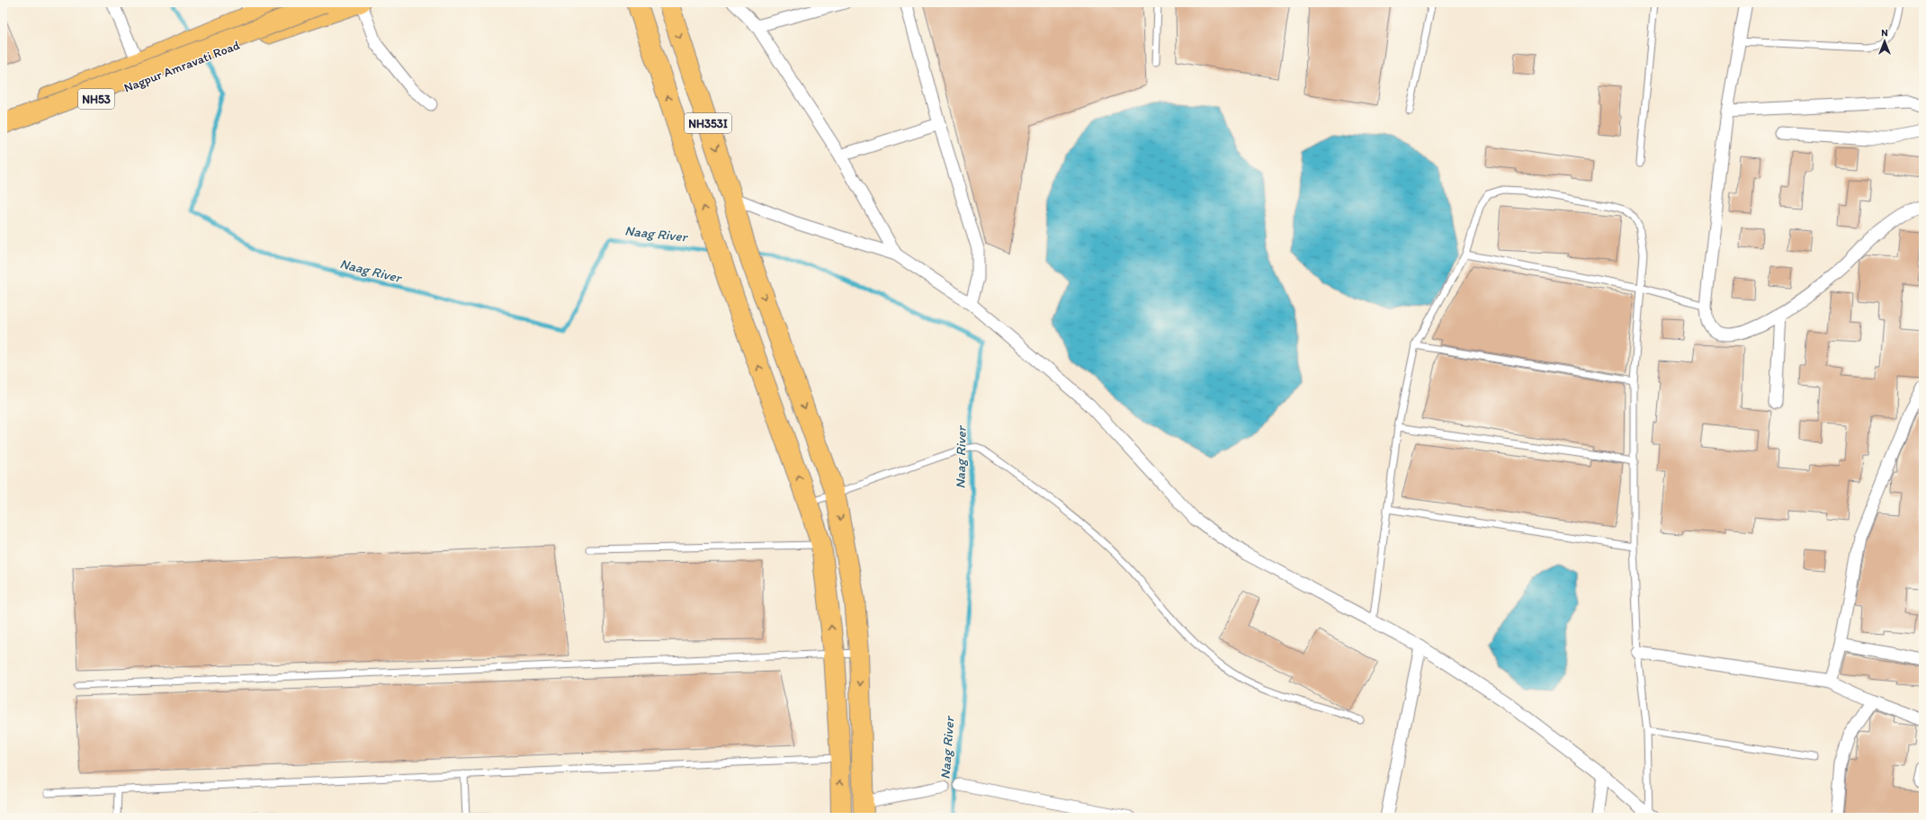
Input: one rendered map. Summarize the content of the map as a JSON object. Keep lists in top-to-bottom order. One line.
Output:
{"streets":{"highway":["NH353I"],"main road":["Nagpur Amravati Road","NH53"]},"water":["Naag River"],"north":"top"}
